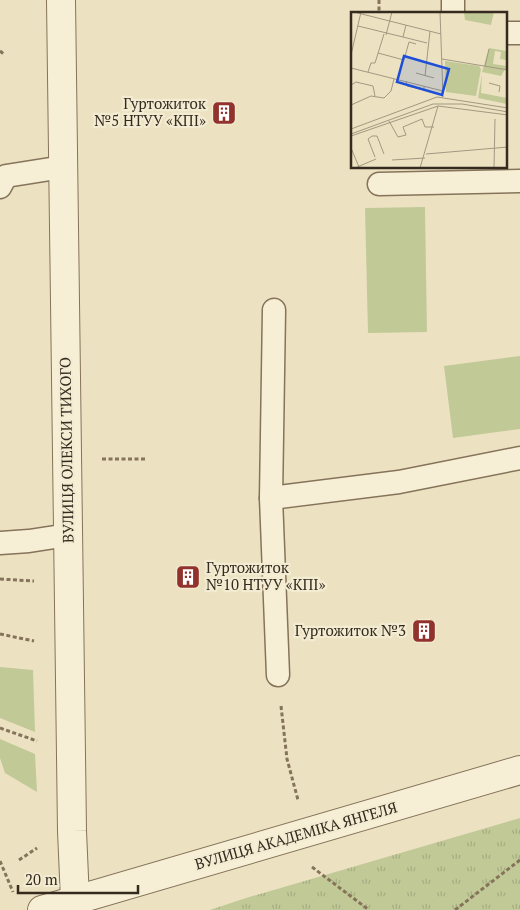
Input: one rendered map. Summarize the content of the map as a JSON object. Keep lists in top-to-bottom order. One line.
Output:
{"streets":{"street":["ВУЛИЦЯ ОЛЕКСИ ТИХОГО","ВУЛИЦЯ АКАДЕМІКА ЯНГЕЛЯ"]},"crossings":[["ВУЛИЦЯ ОЛЕКСИ ТИХОГО","ВУЛИЦЯ АКАДЕМІКА ЯНГЕЛЯ"]],"places":{"building":["Гуртожиток №5 НТУУ «КПІ»","Гуртожиток №10 НТУУ «КПІ»","Гуртожиток №3"]},"scale_bar":"20 m"}
